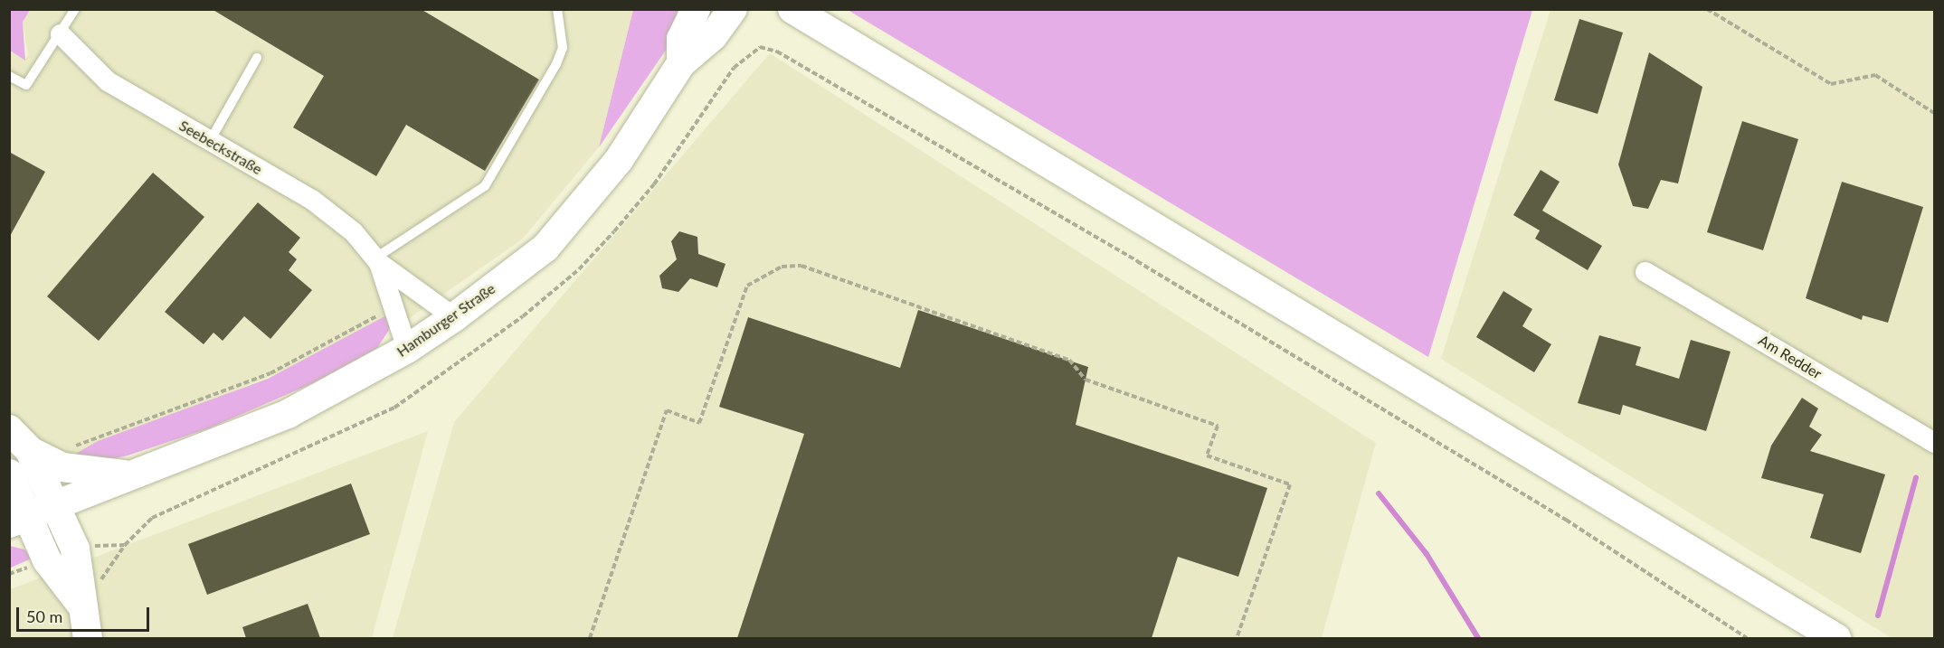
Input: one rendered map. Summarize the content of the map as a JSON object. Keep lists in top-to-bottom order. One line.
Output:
{"streets":{"main road":["Hamburger Straße"],"street":["Seebeckstraße","Am Redder"]},"crossings":[["Seebeckstraße","Hamburger Straße"]],"scale_bar":"50 m"}
